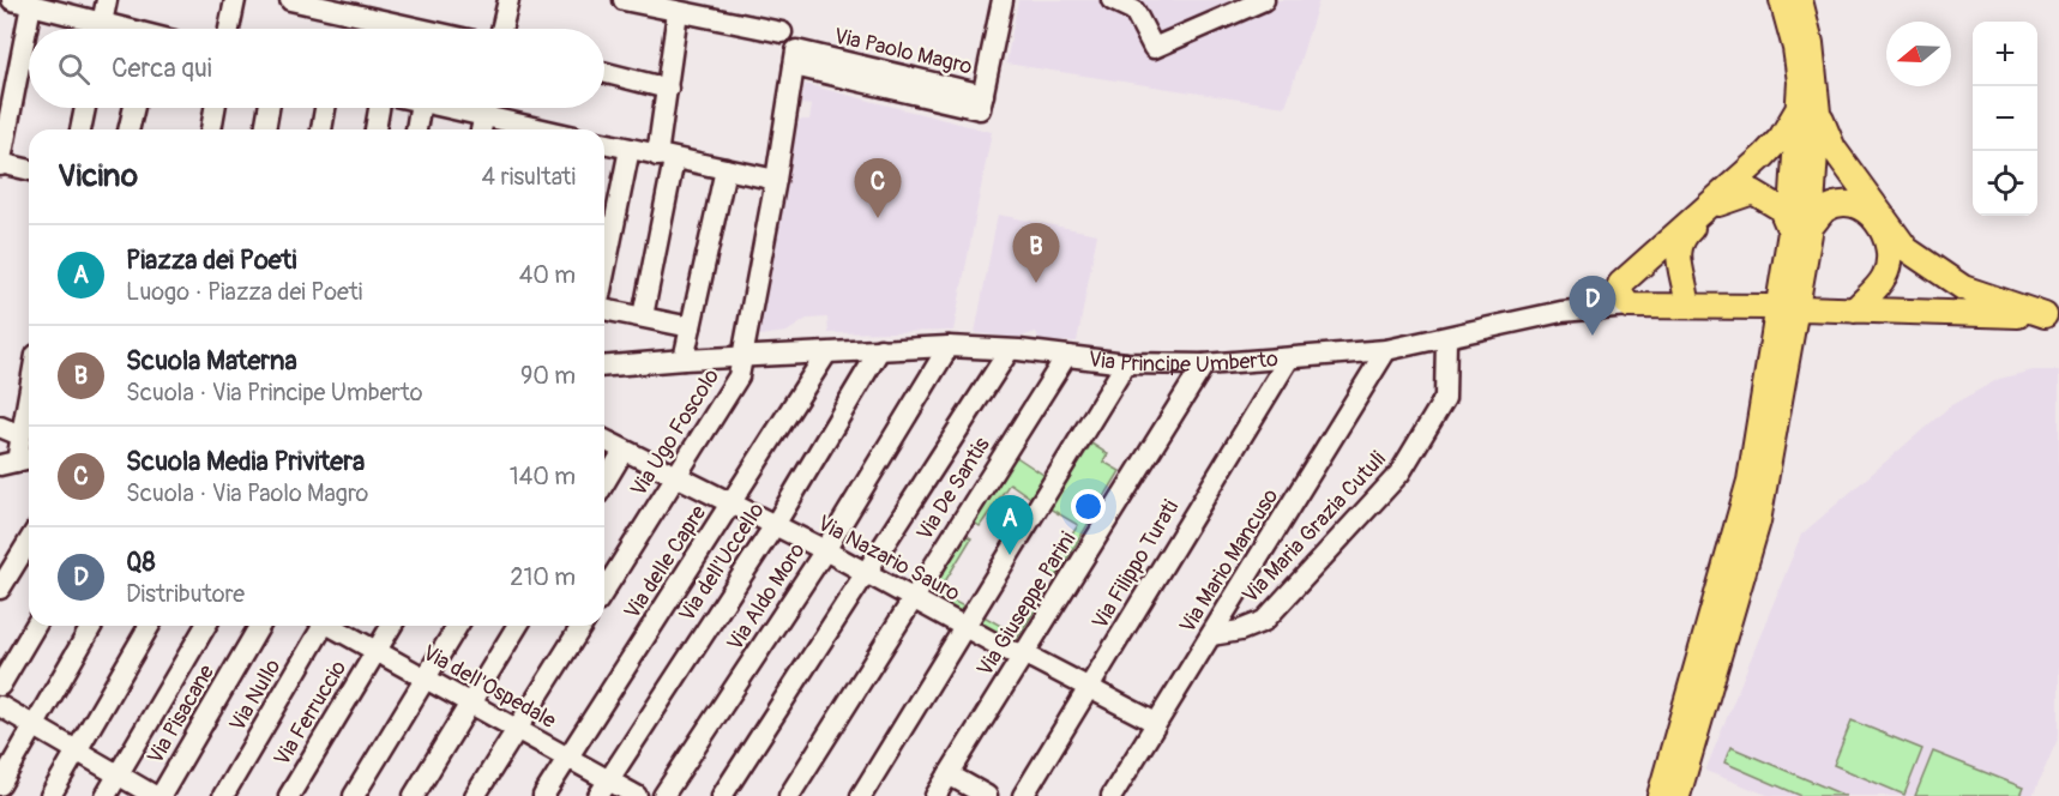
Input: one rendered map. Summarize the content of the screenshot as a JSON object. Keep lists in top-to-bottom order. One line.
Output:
{"streets":{"street":["Via Paolo Magro","Via Principe Umberto","Via Ugo Foscolo","Via De Santis","Via Maria Grazia Cutuli","Via Nazario Sauro","Via Mario Mancuso","Via delle Capre","Via dell'Uccello","Via Filippo Turati","Via Aldo Moro","Via Giuseppe Parini","Via dell'Ospedale","Via Nullo","Via Ferruccio","Via Pisacane"]},"crossings":[["Via Paolo Magro","Via Principe Umberto"],["Via Paolo Magro","Via Ugo Foscolo"],["Via Principe Umberto","Via Ugo Foscolo"],["Via Principe Umberto","Via De Santis"],["Via Principe Umberto","Via Maria Grazia Cutuli"],["Via Principe Umberto","Via Mario Mancuso"],["Via Principe Umberto","Via delle Capre"],["Via Principe Umberto","Via dell'Uccello"],["Via Principe Umberto","Via Filippo Turati"],["Via Principe Umberto","Via Aldo Moro"],["Via Principe Umberto","Via Giuseppe Parini"],["Via Ugo Foscolo","Via Nazario Sauro"],["Via De Santis","Via Nazario Sauro"],["Via Maria Grazia Cutuli","Via Mario Mancuso"],["Via Nazario Sauro","Via Mario Mancuso"],["Via Nazario Sauro","Via delle Capre"],["Via Nazario Sauro","Via dell'Uccello"],["Via Nazario Sauro","Via Filippo Turati"],["Via Nazario Sauro","Via Aldo Moro"],["Via Nazario Sauro","Via Giuseppe Parini"],["Via delle Capre","Via dell'Ospedale"],["Via dell'Uccello","Via dell'Ospedale"],["Via dell'Ospedale","Via Ferruccio"]],"north":"left","page":{"map_buttons":["+","−"],"search":"Cerca qui","heading":["Vicino","4 risultati"],"pins":["C","B","D","A"],"list":[{"mark":"A","name":"Piazza dei Poeti","note":"Luogo · Piazza dei Poeti","value":"40 m"},{"mark":"B","name":"Scuola Materna","note":"Scuola · Via Principe Umberto","value":"90 m"},{"mark":"C","name":"Scuola Media Privitera","note":"Scuola · Via Paolo Magro","value":"140 m"},{"mark":"D","name":"Q8","note":"Distributore","value":"210 m"}]}}
